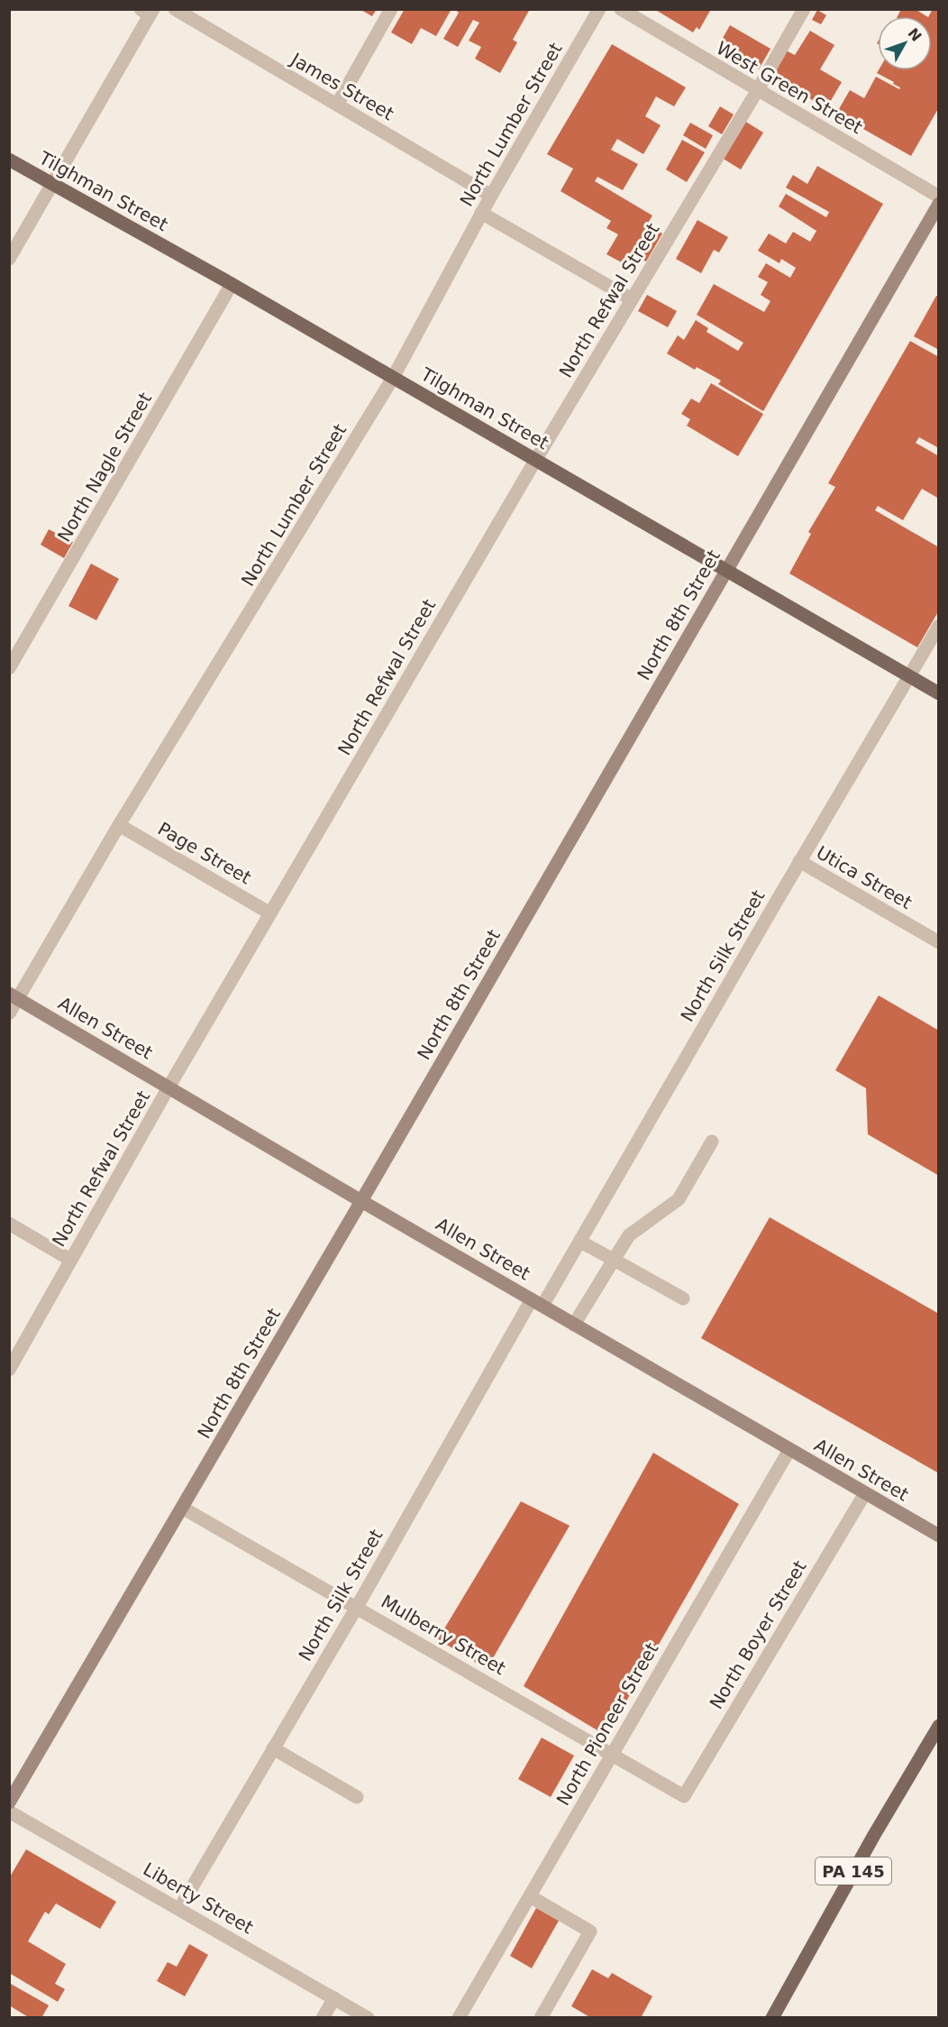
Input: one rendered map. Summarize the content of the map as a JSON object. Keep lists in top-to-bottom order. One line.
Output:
{"streets":{"main road":["Tilghman Street","PA 145"],"street":["James Street","West Green Street","North Lumber Street","North Refwal Street","North Nagle Street","North 8th Street","Page Street","Utica Street","North Silk Street","Allen Street","Mulberry Street","North Boyer Street","North Pioneer Street","Liberty Street"]},"crossings":[["James Street","North Lumber Street"],["West Green Street","North Refwal Street"],["North Lumber Street","Tilghman Street"],["North Lumber Street","Page Street"],["North Lumber Street","Allen Street"],["Tilghman Street","North Refwal Street"],["Tilghman Street","North Nagle Street"],["Tilghman Street","North 8th Street"],["Tilghman Street","North Silk Street"],["North Refwal Street","Page Street"],["North Refwal Street","Allen Street"],["North 8th Street","Allen Street"],["North 8th Street","Mulberry Street"],["Utica Street","North Silk Street"],["North Silk Street","Allen Street"],["North Silk Street","Mulberry Street"],["North Silk Street","Liberty Street"],["Allen Street","North Boyer Street"],["Allen Street","North Pioneer Street"],["Mulberry Street","North Boyer Street"],["Mulberry Street","North Pioneer Street"]],"north":"top right"}
